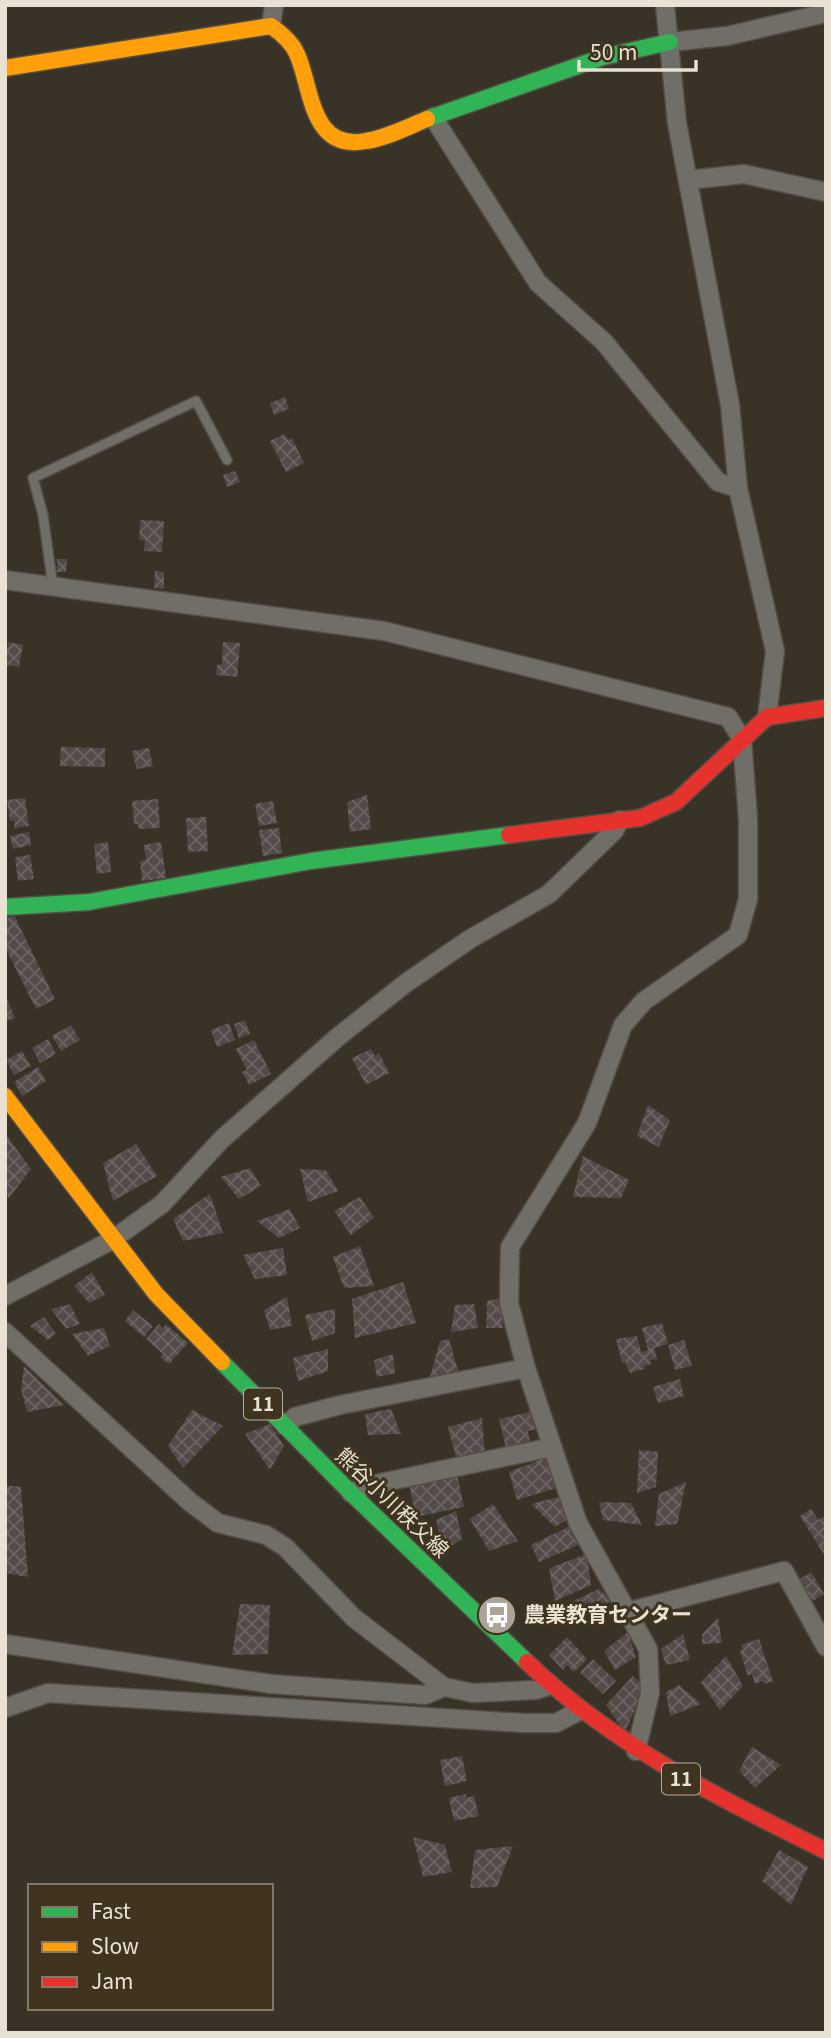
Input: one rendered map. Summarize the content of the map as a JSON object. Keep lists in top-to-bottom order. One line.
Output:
{"streets":{"street":["11","熊谷小川秩父線"]},"places":{"bus stop":["農業教育センター"]},"legend":["Fast","Slow","Jam"],"scale_bar":"50 m"}
